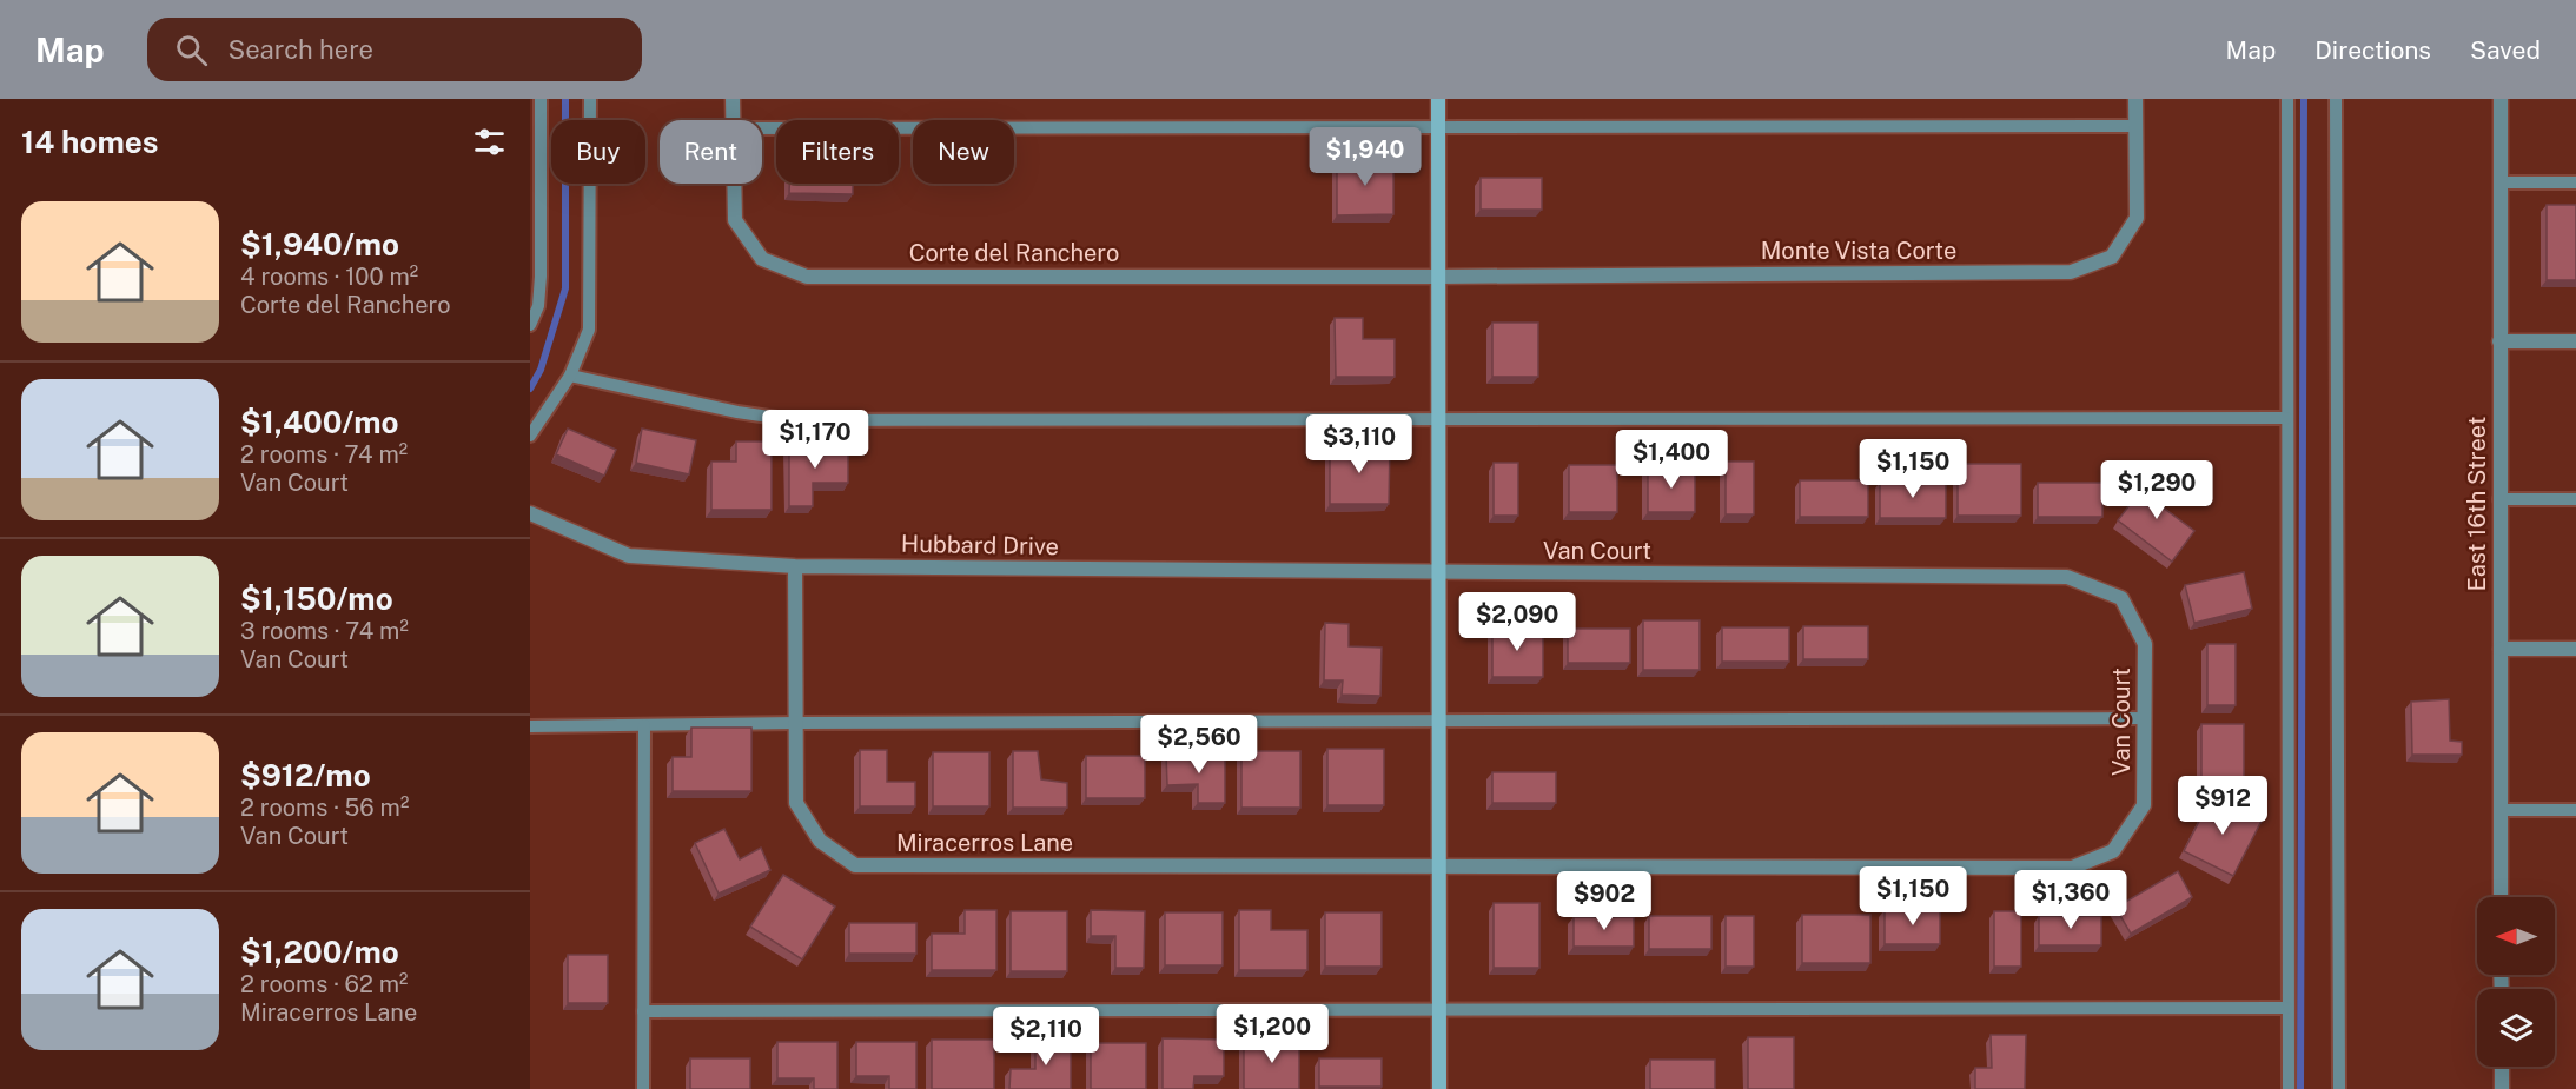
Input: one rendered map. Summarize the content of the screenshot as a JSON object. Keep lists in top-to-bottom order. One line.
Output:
{"streets":{"street":["Monte Vista Corte","Corte del Ranchero","East 16th Street","Hubbard Drive","Van Court","Miracerros Lane"]},"crossings":[["Monte Vista Corte","Corte del Ranchero"],["Hubbard Drive","Van Court"],["Hubbard Drive","Miracerros Lane"],["Van Court","Miracerros Lane"]],"north":"left","page":{"header":"Map","search":"Search here","nav":["Map","Directions","Saved"],"heading":"14 homes","chip":["Buy","Rent","Filters","New"],"price":["$1,940","$1,170","$3,110","$1,400","$1,150","$1,290","$2,090","$2,560","$912","$1,150","$1,360","$902","$1,200","$2,110"],"list":[{"name":"$1,940/mo","note":"4 rooms · 100 m² · Corte del Ranchero"},{"name":"$1,400/mo","note":"2 rooms · 74 m² · Van Court"},{"name":"$1,150/mo","note":"3 rooms · 74 m² · Van Court"},{"name":"$912/mo","note":"2 rooms · 56 m² · Van Court"},{"name":"$1,200/mo","note":"2 rooms · 62 m² · Miracerros Lane"}]}}
